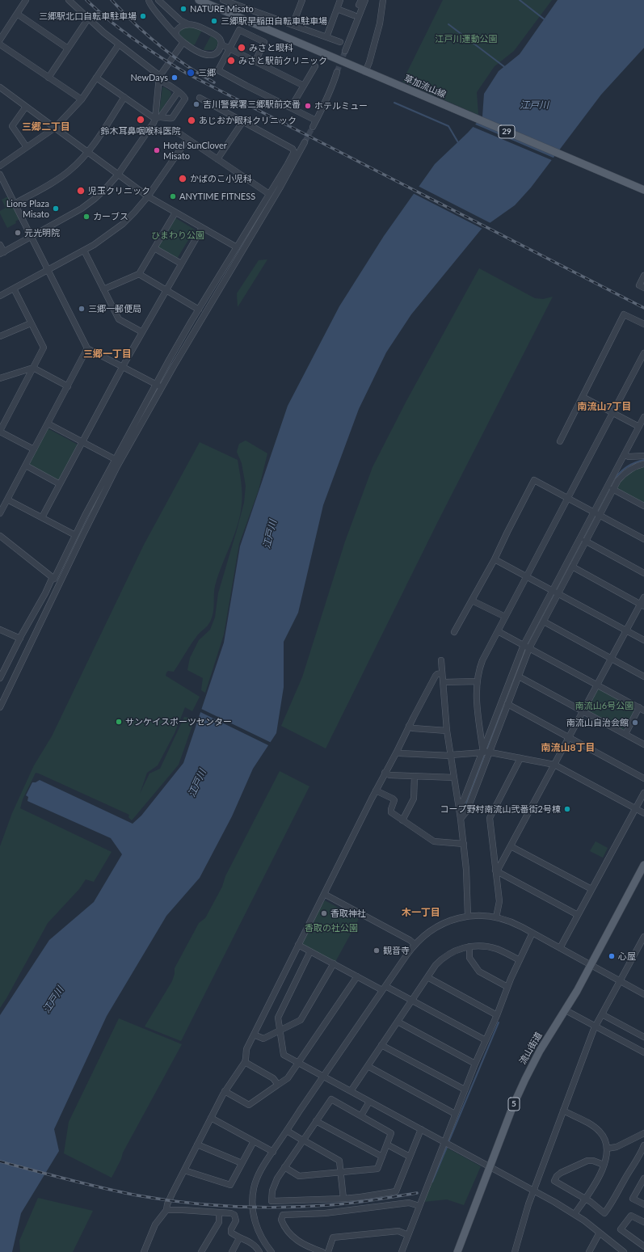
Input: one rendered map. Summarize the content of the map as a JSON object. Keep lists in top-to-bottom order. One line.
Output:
{"streets":{"main road":["草加流山線","29","流山街道","5"]},"districts":["三郷二丁目","三郷一丁目","南流山7丁目","南流山8丁目","木一丁目"],"water":["江戸川"],"parks":["江戸川運動公園","ひまわり公園","南流山6号公園","香取の社公園"],"places":["NATURE Misato","三郷駅北口自転車駐車場","三郷駅早稲田自転車駐車場","みさと眼科","みさと駅前クリニック","三郷","NewDays","吉川警察署三郷駅前交番","ホテルミュー","鈴木耳鼻咽喉科医院","あじおか眼科クリニック","Hotel SunClover Misato","かばのこ小児科","児玉クリニック","ANYTIME FITNESS","Lions Plaza Misato","カーブス","元光明院","三郷一郵便局","サンケイスポーツセンター","南流山自治会館","コープ野村南流山弐番街2号棟","香取神社","観音寺","心屋"]}
